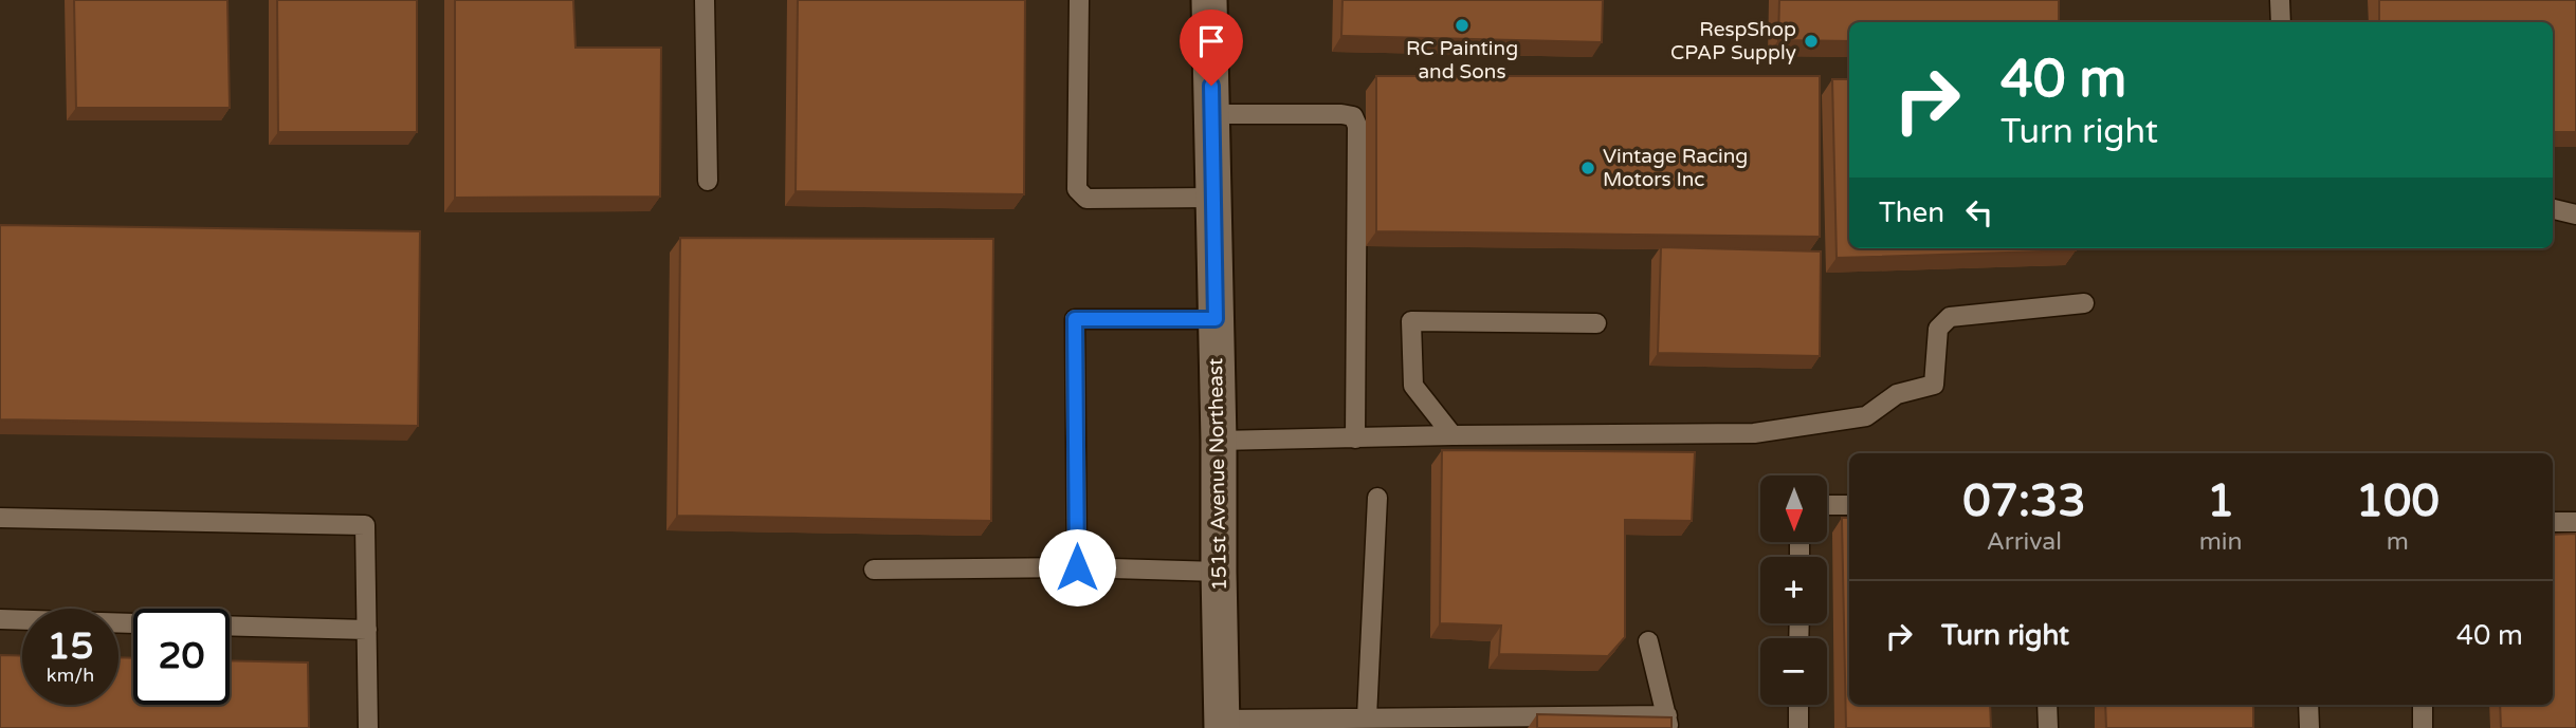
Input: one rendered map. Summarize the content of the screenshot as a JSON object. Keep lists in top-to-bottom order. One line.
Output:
{"streets":{"street":["151st Avenue Northeast"]},"places":["RC Painting and Sons","RespShop CPAP Supply","Vintage Racing Motors Inc"],"north":"bottom","page":{"turn":["40 m","Turn right"],"then":"Then","eta":["07:33","Arrival","1","min","100","m"],"map_buttons":["+","−"],"list":[{"name":"Turn right","value":"40 m"}],"speed":"15 km/h","limit":"20"}}
